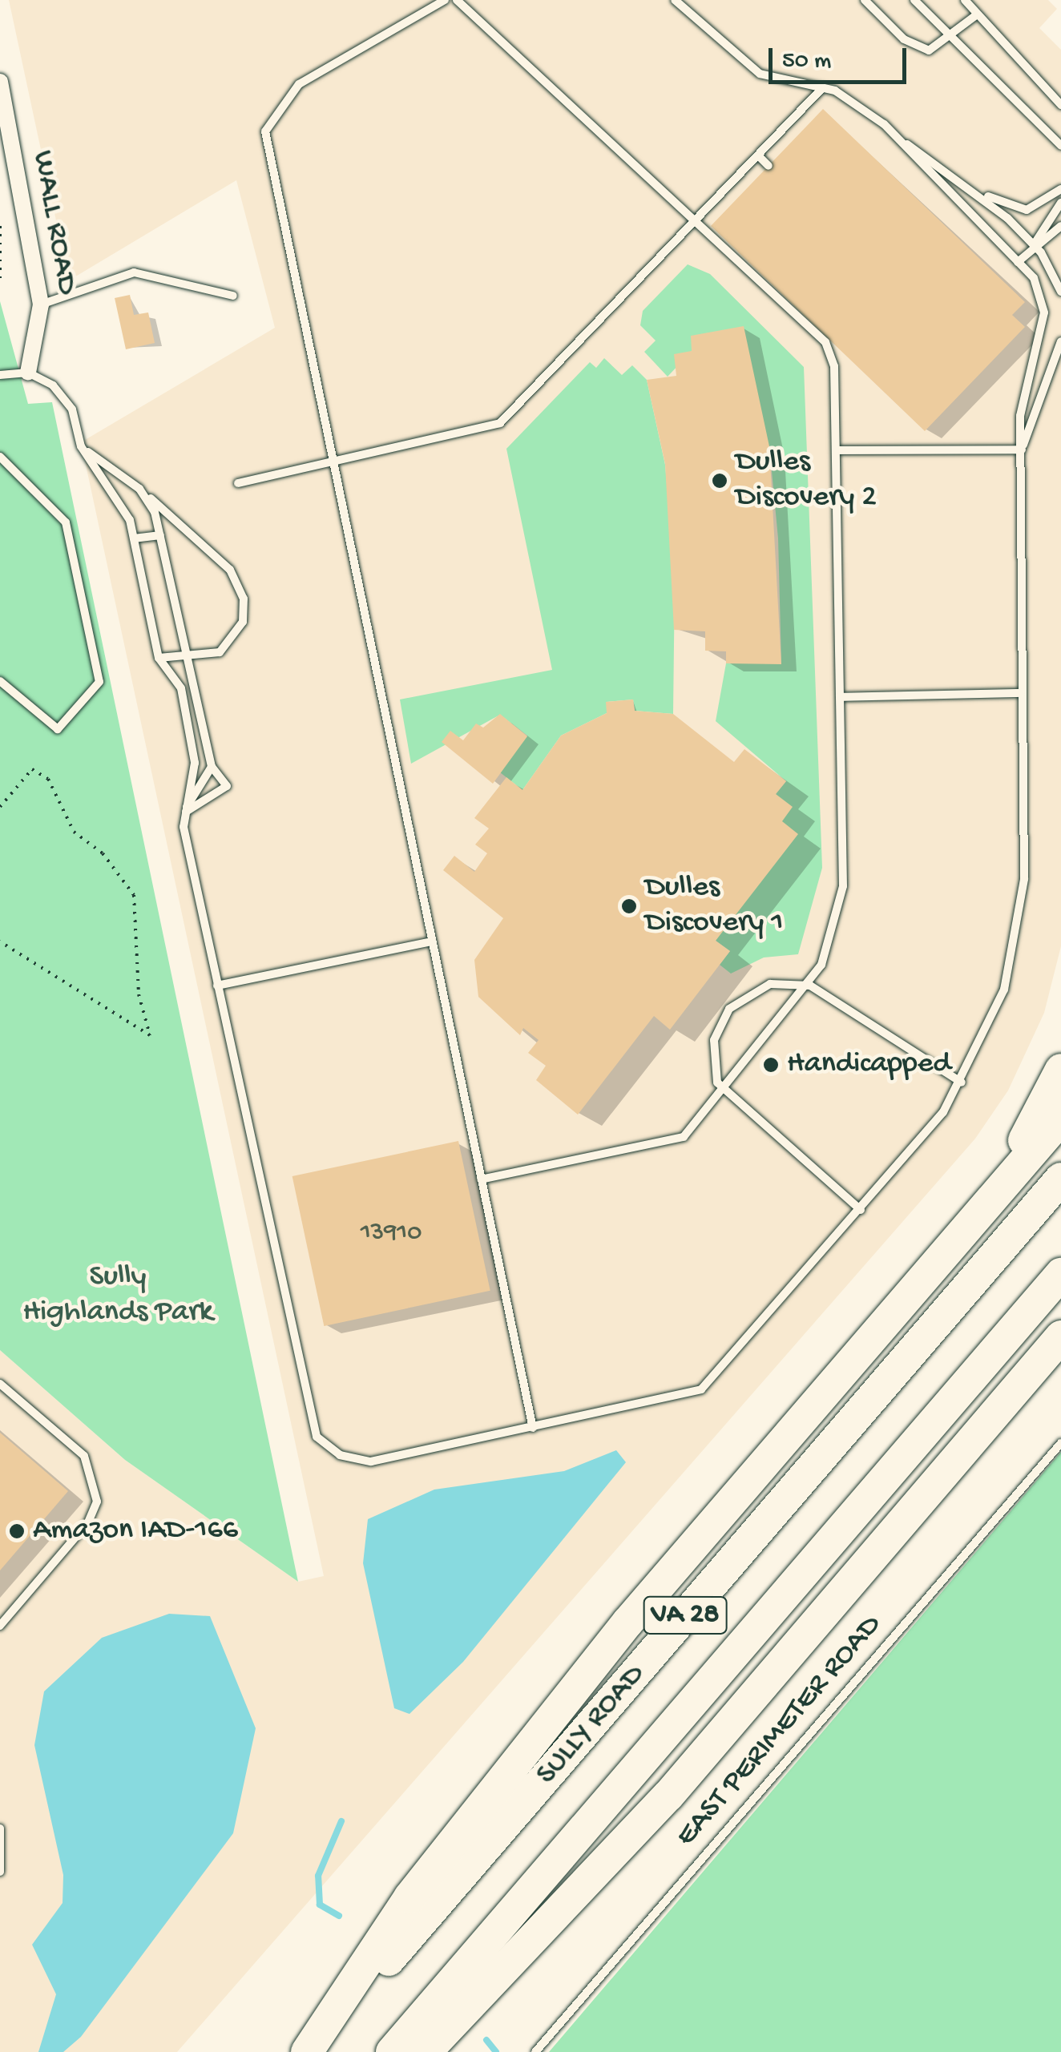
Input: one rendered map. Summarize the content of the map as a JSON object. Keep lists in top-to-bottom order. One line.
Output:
{"streets":{"highway":["VA 28","SULLY ROAD"],"street":["WALL ROAD"],"lane":["EAST PERIMETER ROAD"]},"parks":["Sully Highlands Park"],"places":["Dulles Discovery 2","Dulles Discovery 1","Handicapped","Amazon IAD-166"],"house_numbers":["13910"],"scale_bar":"50 m"}
